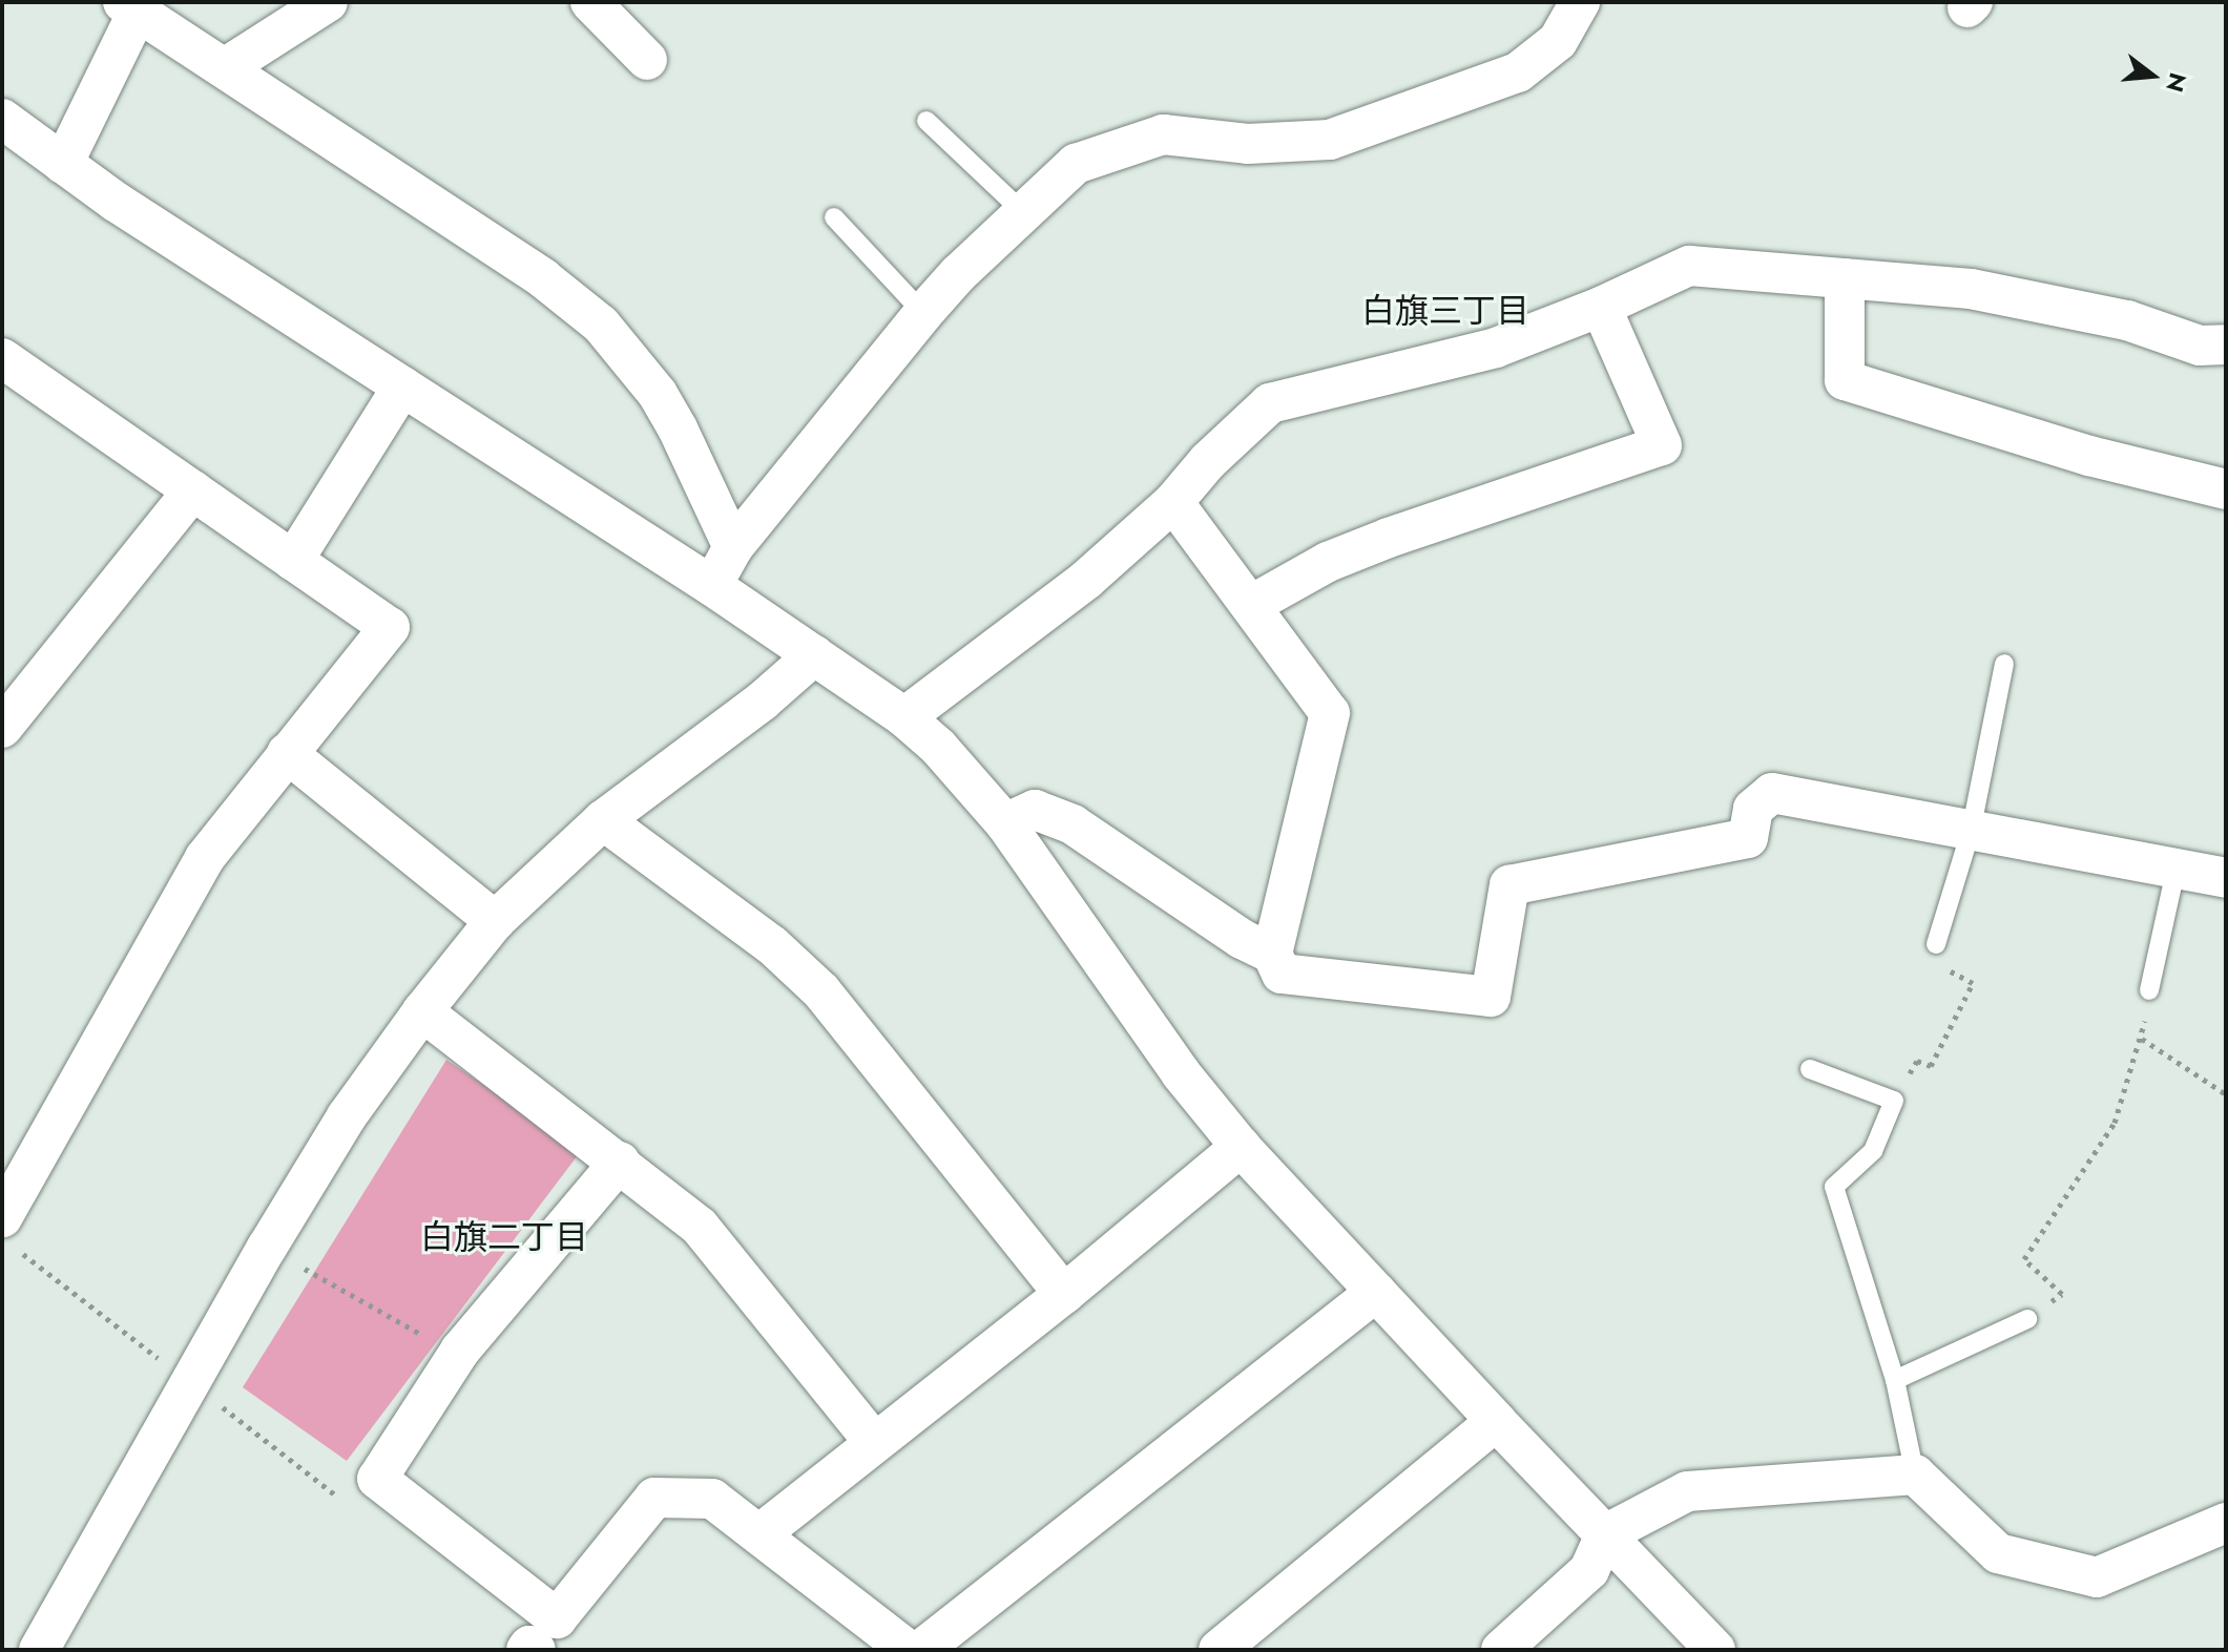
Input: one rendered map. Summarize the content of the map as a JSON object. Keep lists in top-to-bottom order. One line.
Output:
{"districts":["白旗三丁目","白旗二丁目"],"north":"right"}
